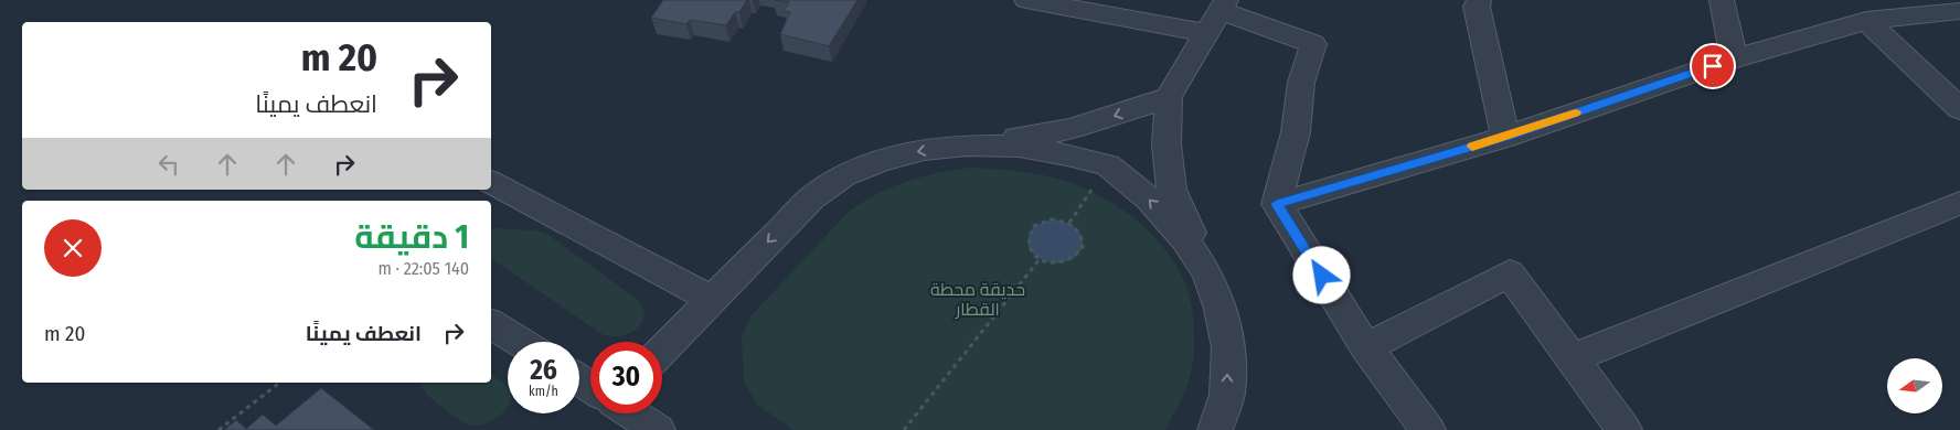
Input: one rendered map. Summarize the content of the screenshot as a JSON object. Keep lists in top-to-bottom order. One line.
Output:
{"parks":["حديقة محطة القطار"],"north":"left","page":{"turn":["20 m","انعطف يمينًا"],"heading":["1 دقيقة","140 m · 22:05"],"list":[{"name":"انعطف يمينًا","value":"20 m"}],"speed":"26 km/h","limit":"30"}}
